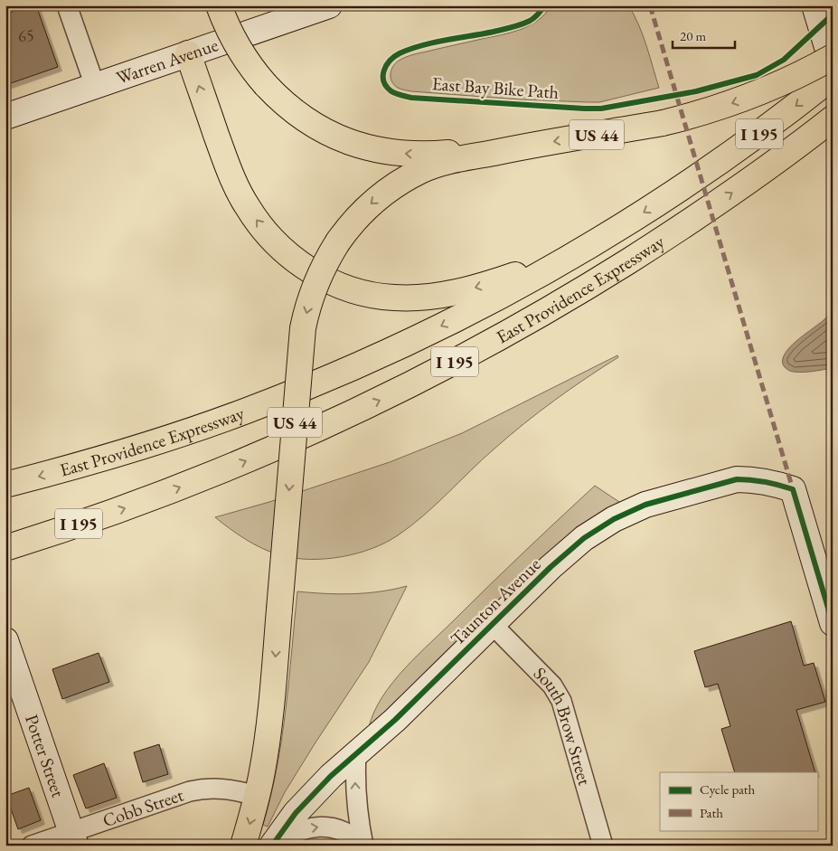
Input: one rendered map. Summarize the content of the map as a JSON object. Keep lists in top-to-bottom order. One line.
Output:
{"streets":{"highway":["I 195","US 44","East Providence Expressway"],"street":["Warren Avenue","Taunton Avenue","South Brow Street","Potter Street","Cobb Street"],"cycle path":["East Bay Bike Path"]},"crossings":[["US 44","Cobb Street"],["Taunton Avenue","South Brow Street"],["Potter Street","Cobb Street"]],"house_numbers":["65"],"legend":["Cycle path","Path"],"scale_bar":"20 m"}
